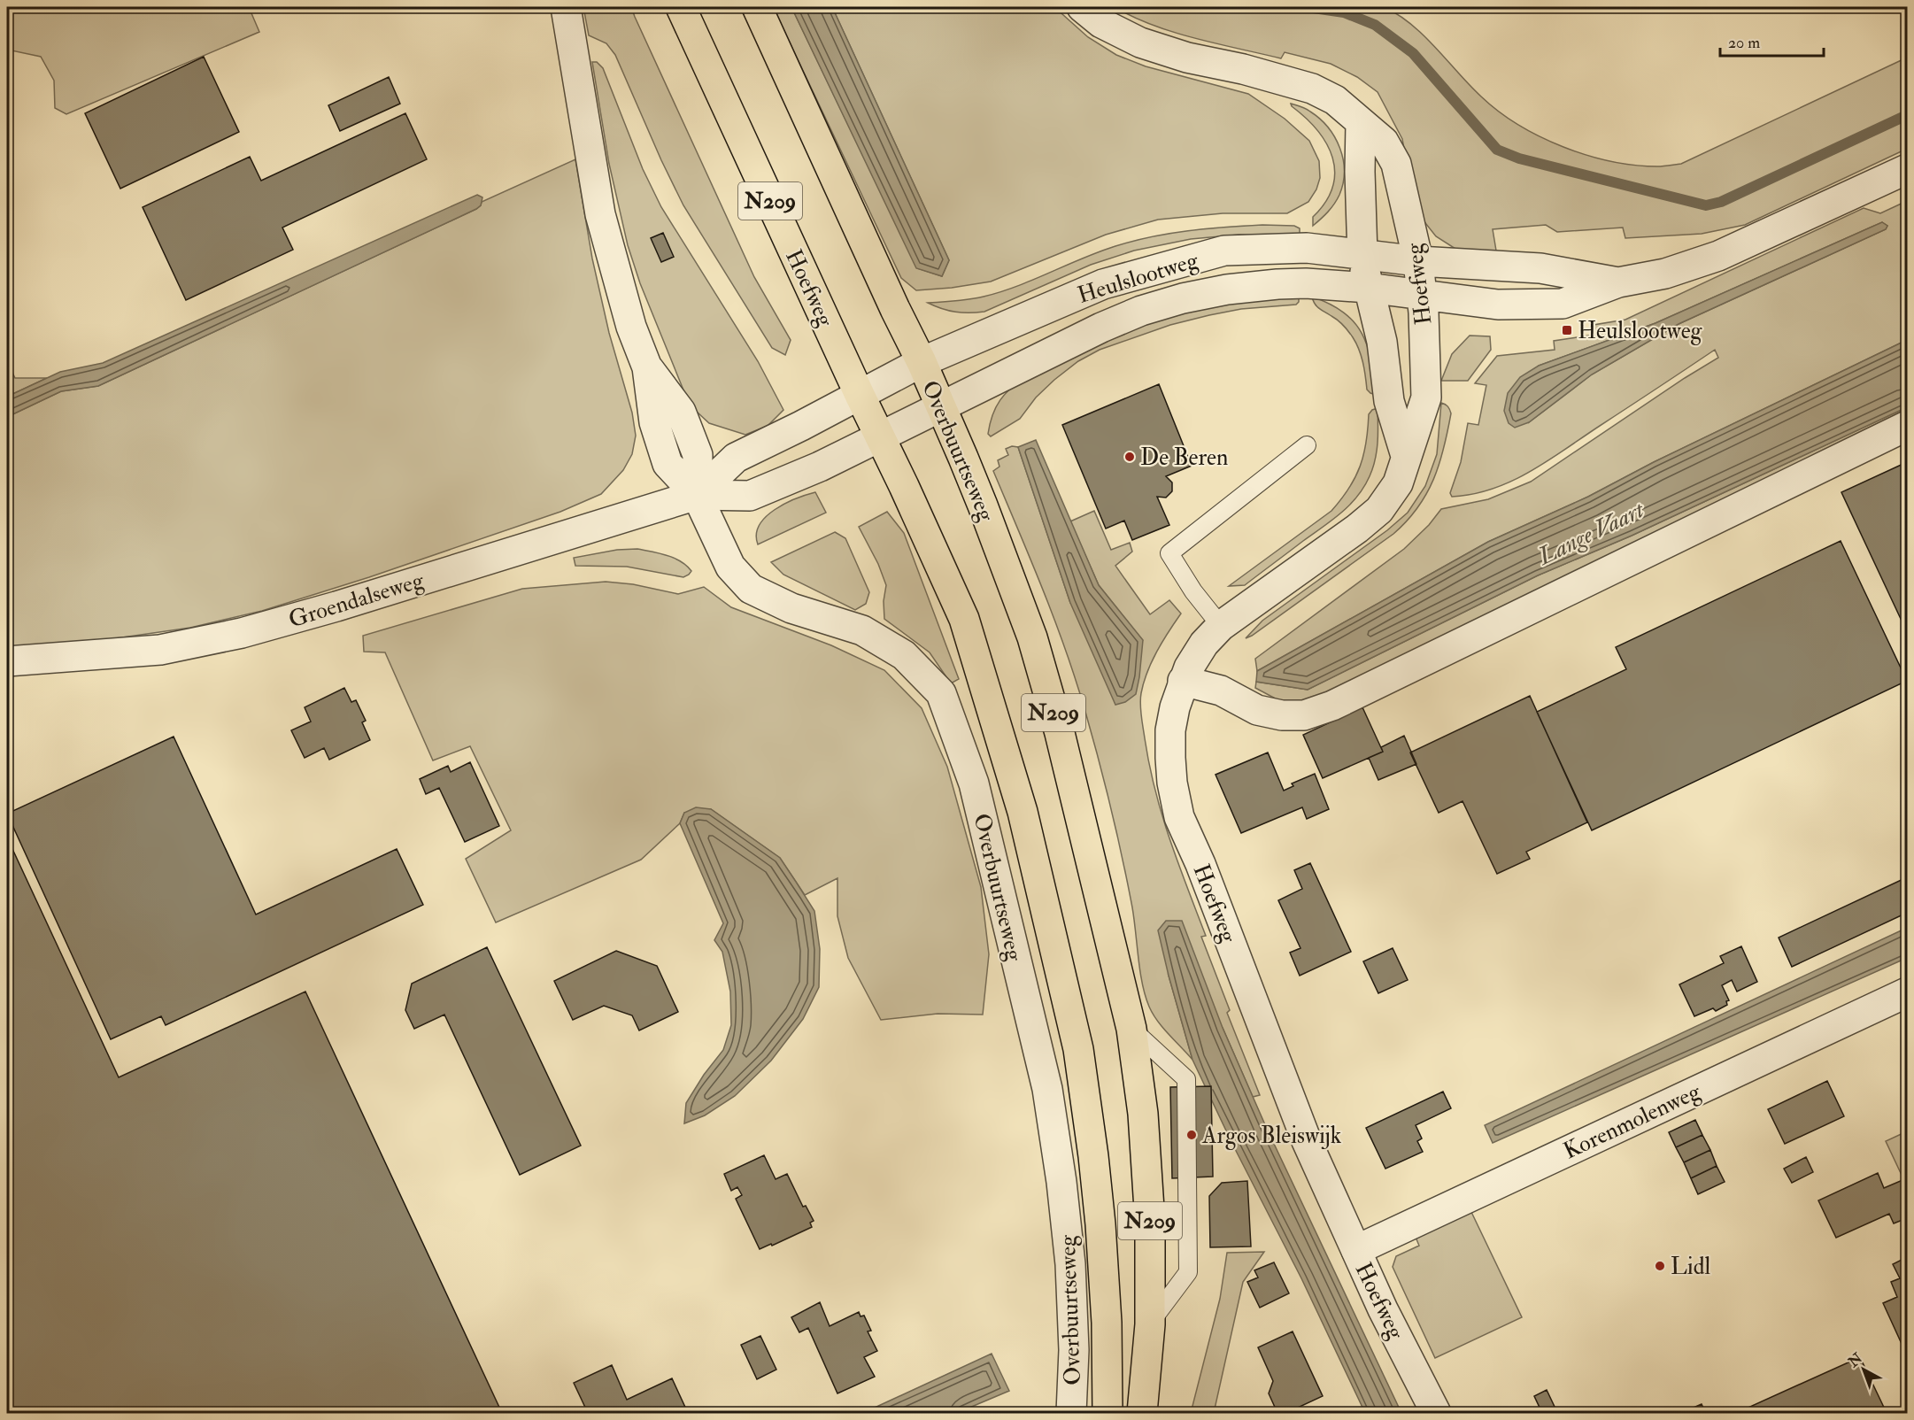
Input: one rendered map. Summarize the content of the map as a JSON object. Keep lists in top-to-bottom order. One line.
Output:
{"streets":{"main road":["N209","Hoefweg","Overbuurtseweg"],"street":["Heulslootweg","Groendalseweg","Korenmolenweg"]},"crossings":[["N209","Heulslootweg"],["N209","Overbuurtseweg"],["Heulslootweg","Hoefweg"],["Heulslootweg","Overbuurtseweg"],["Heulslootweg","Groendalseweg"],["Hoefweg","Overbuurtseweg"],["Hoefweg","Groendalseweg"],["Hoefweg","Korenmolenweg"],["Overbuurtseweg","Groendalseweg"]],"water":["Lange Vaart"],"places":{"transit":["Heulslootweg"],"other":["De Beren","Argos Bleiswijk","Lidl"]},"scale_bar":"20 m","north":"top left"}
